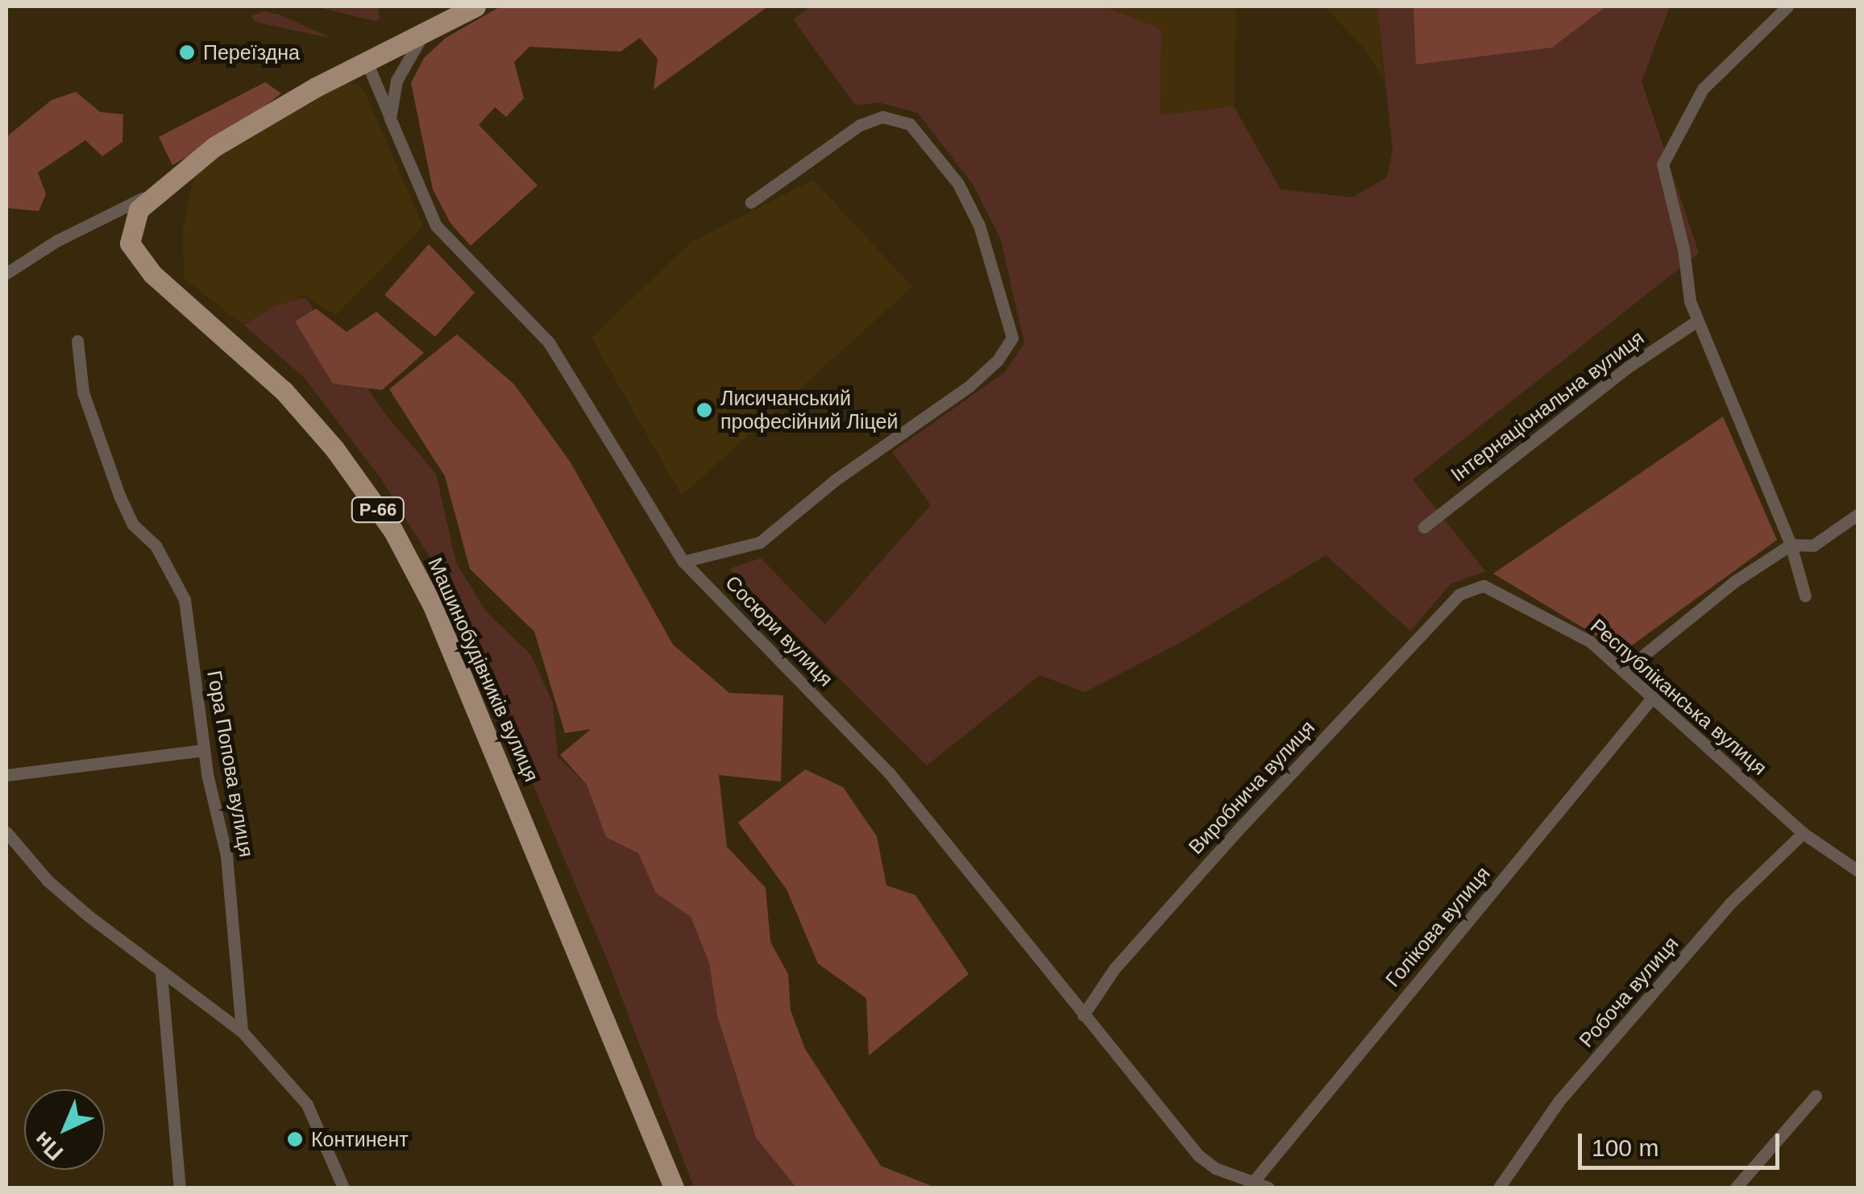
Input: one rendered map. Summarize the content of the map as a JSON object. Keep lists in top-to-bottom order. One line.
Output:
{"streets":{"main road":["Р-66","Машинобудівників вулиця"],"street":["Інтернаціональна вулиця","Сосюри вулиця","Республіканська вулиця","Гора Попова вулиця","Виробнича вулиця","Голікова вулиця","Робоча вулиця"]},"crossings":[["Сосюри вулиця","Машинобудівників вулиця"],["Сосюри вулиця","Виробнича вулиця"],["Сосюри вулиця","Голікова вулиця"],["Республіканська вулиця","Виробнича вулиця"],["Республіканська вулиця","Голікова вулиця"],["Республіканська вулиця","Робоча вулиця"]],"places":["Переїздна","Лисичанський професійний Ліцей","Континент"],"scale_bar":"100 m","north":"bottom left"}
